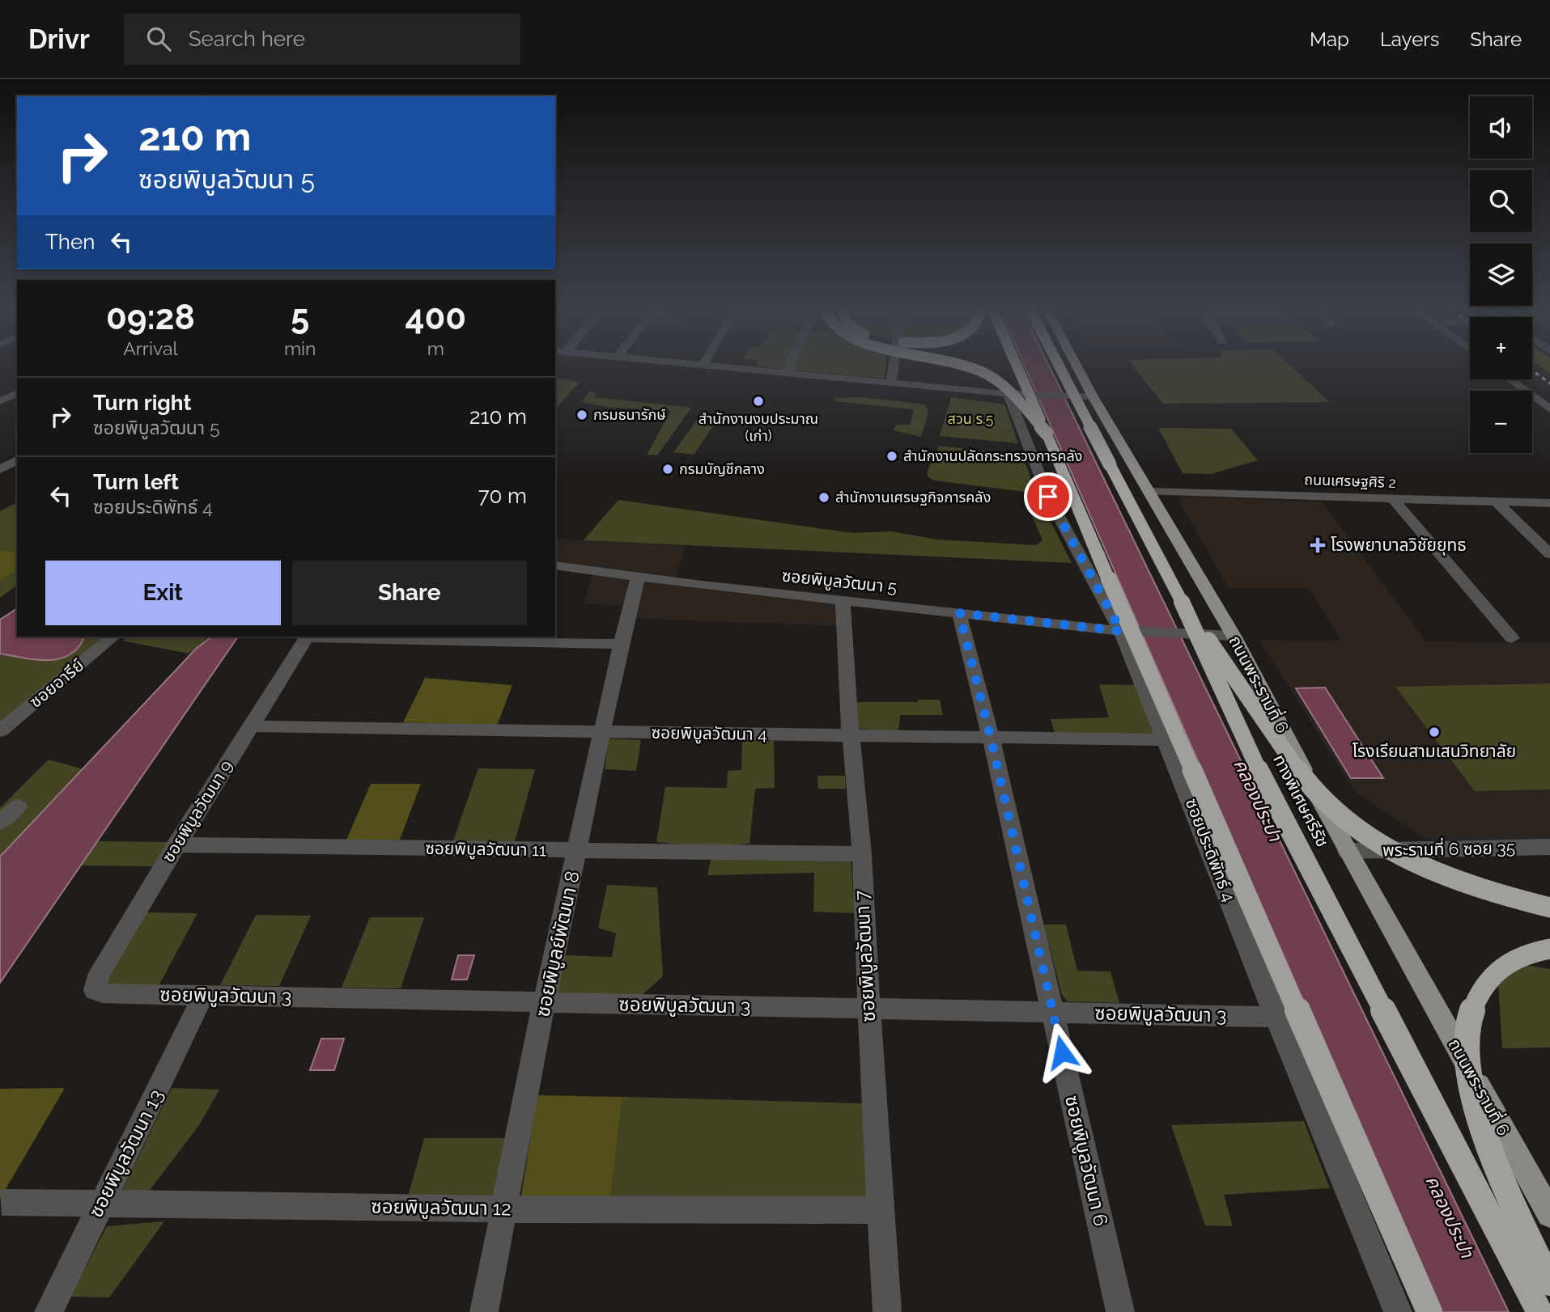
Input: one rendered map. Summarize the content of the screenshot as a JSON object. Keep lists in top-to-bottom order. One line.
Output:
{"streets":{"highway":["ทางพิเศษศรีรัช"],"main road":["ถนนพระรามที่ 6"],"street":["ถนนเศรษฐศิริ 2","ซอยพิบูลวัฒนา 5","ซอยอารีย์","ซอยพิบูลวัฒนา 4","ซอยพิบูลวัฒนา 9","ซอยพิบูลวัฒนา 11","พระรามที่ 6 ซอย 35","ซอยประดิพัทธ์ 4","ซอยพิบูลย์พัฒนา 8","ซอยพิบูลวัฒนา 7","ซอยพิบูลวัฒนา 3","ซอยพิบูลวัฒนา 13","ซอยพิบูลวัฒนา 6","ซอยพิบูลวัฒนา 12"]},"crossings":[["ถนนเศรษฐศิริ 2","ถนนพระรามที่ 6"],["ซอยพิบูลวัฒนา 5","ถนนพระรามที่ 6"],["ซอยพิบูลวัฒนา 5","ซอยประดิพัทธ์ 4"],["ซอยพิบูลวัฒนา 5","ซอยพิบูลย์พัฒนา 8"],["ซอยพิบูลวัฒนา 5","ซอยพิบูลวัฒนา 7"],["ซอยพิบูลวัฒนา 5","ซอยพิบูลวัฒนา 6"],["ถนนพระรามที่ 6","พระรามที่ 6 ซอย 35"],["ซอยพิบูลวัฒนา 4","ซอยพิบูลวัฒนา 9"],["ซอยพิบูลวัฒนา 4","ซอยประดิพัทธ์ 4"],["ซอยพิบูลวัฒนา 4","ซอยพิบูลย์พัฒนา 8"],["ซอยพิบูลวัฒนา 4","ซอยพิบูลวัฒนา 7"],["ซอยพิบูลวัฒนา 4","ซอยพิบูลวัฒนา 6"],["ซอยพิบูลวัฒนา 9","ซอยพิบูลวัฒนา 11"],["ซอยพิบูลวัฒนา 9","ซอยพิบูลวัฒนา 3"],["ซอยพิบูลวัฒนา 11","ซอยพิบูลย์พัฒนา 8"],["ซอยพิบูลวัฒนา 11","ซอยพิบูลวัฒนา 7"],["ซอยประดิพัทธ์ 4","ซอยพิบูลวัฒนา 3"],["ซอยพิบูลย์พัฒนา 8","ซอยพิบูลวัฒนา 3"],["ซอยพิบูลย์พัฒนา 8","ซอยพิบูลวัฒนา 12"],["ซอยพิบูลวัฒนา 7","ซอยพิบูลวัฒนา 3"],["ซอยพิบูลวัฒนา 7","ซอยพิบูลวัฒนา 12"],["ซอยพิบูลวัฒนา 3","ซอยพิบูลวัฒนา 13"],["ซอยพิบูลวัฒนา 3","ซอยพิบูลวัฒนา 6"],["ซอยพิบูลวัฒนา 13","ซอยพิบูลวัฒนา 12"]],"water":["คลองประปา"],"parks":["สวน ร.5"],"places":{"other":["สำนักงานงบประมาณ (เก่า)","กรมธนารักษ์","สำนักงานปลัดกระทรวงการคลัง","กรมบัญชีกลาง","สำนักงานเศรษฐกิจการคลัง","โรงเรียนสามเสนวิทยาลัย"],"health":["โรงพยาบาลวิชัยยุทธ"]},"page":{"header":"Drivr","search":"Search here","nav":["Map","Layers","Share"],"map_buttons":["+","−"],"turn":["210 m","ซอยพิบูลวัฒนา 5"],"then":"Then","eta":["09:28","Arrival","5","min","400","m"],"list":[{"name":"Turn right","note":"ซอยพิบูลวัฒนา 5","value":"210 m"},{"name":"Turn left","note":"ซอยประดิพัทธ์ 4","value":"70 m"}],"buttons":["Exit","Share"]}}
